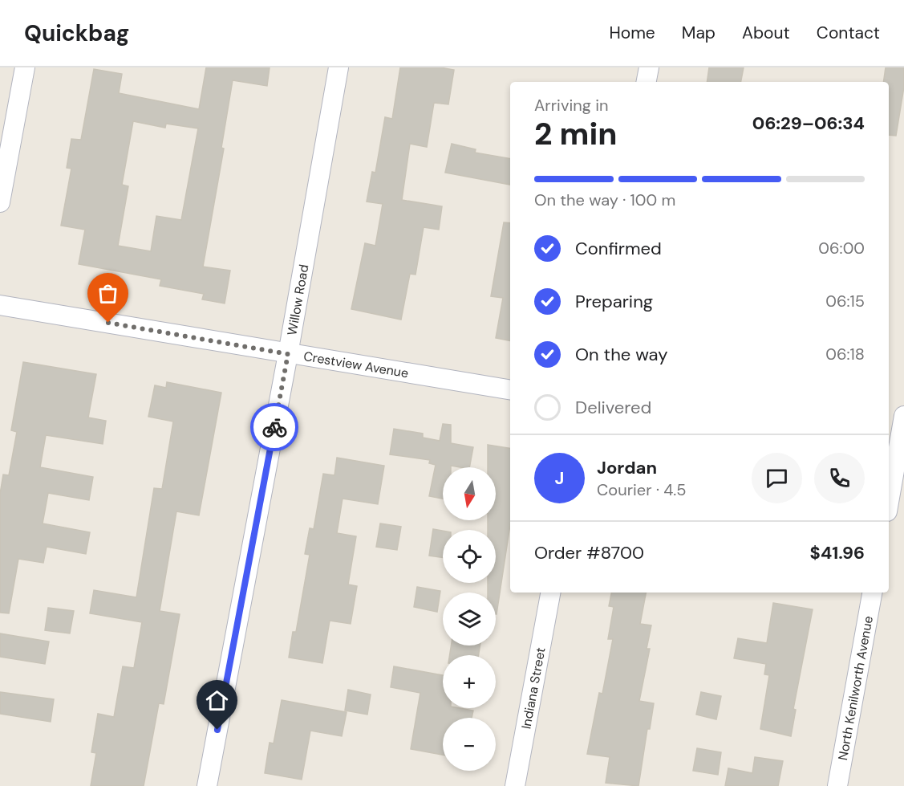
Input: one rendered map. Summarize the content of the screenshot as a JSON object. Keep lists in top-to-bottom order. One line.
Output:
{"streets":{"street":["Willow Road","Crestview Avenue","Indiana Street","North Kenilworth Avenue"]},"crossings":[["Willow Road","Crestview Avenue"]],"north":"bottom","page":{"header":"Quickbag","nav":["Home","Map","About","Contact"],"heading":["2 min","Arriving in","06:29–06:34"],"panel":["Jordan","Courier · 4.5","Order #8700","$41.96"],"bar":"On the way · 100 m","list":[["Confirmed","06:00"],["Preparing","06:15"],["On the way","06:18"],"Delivered"],"round":"J","map_buttons":["+","−"]}}
